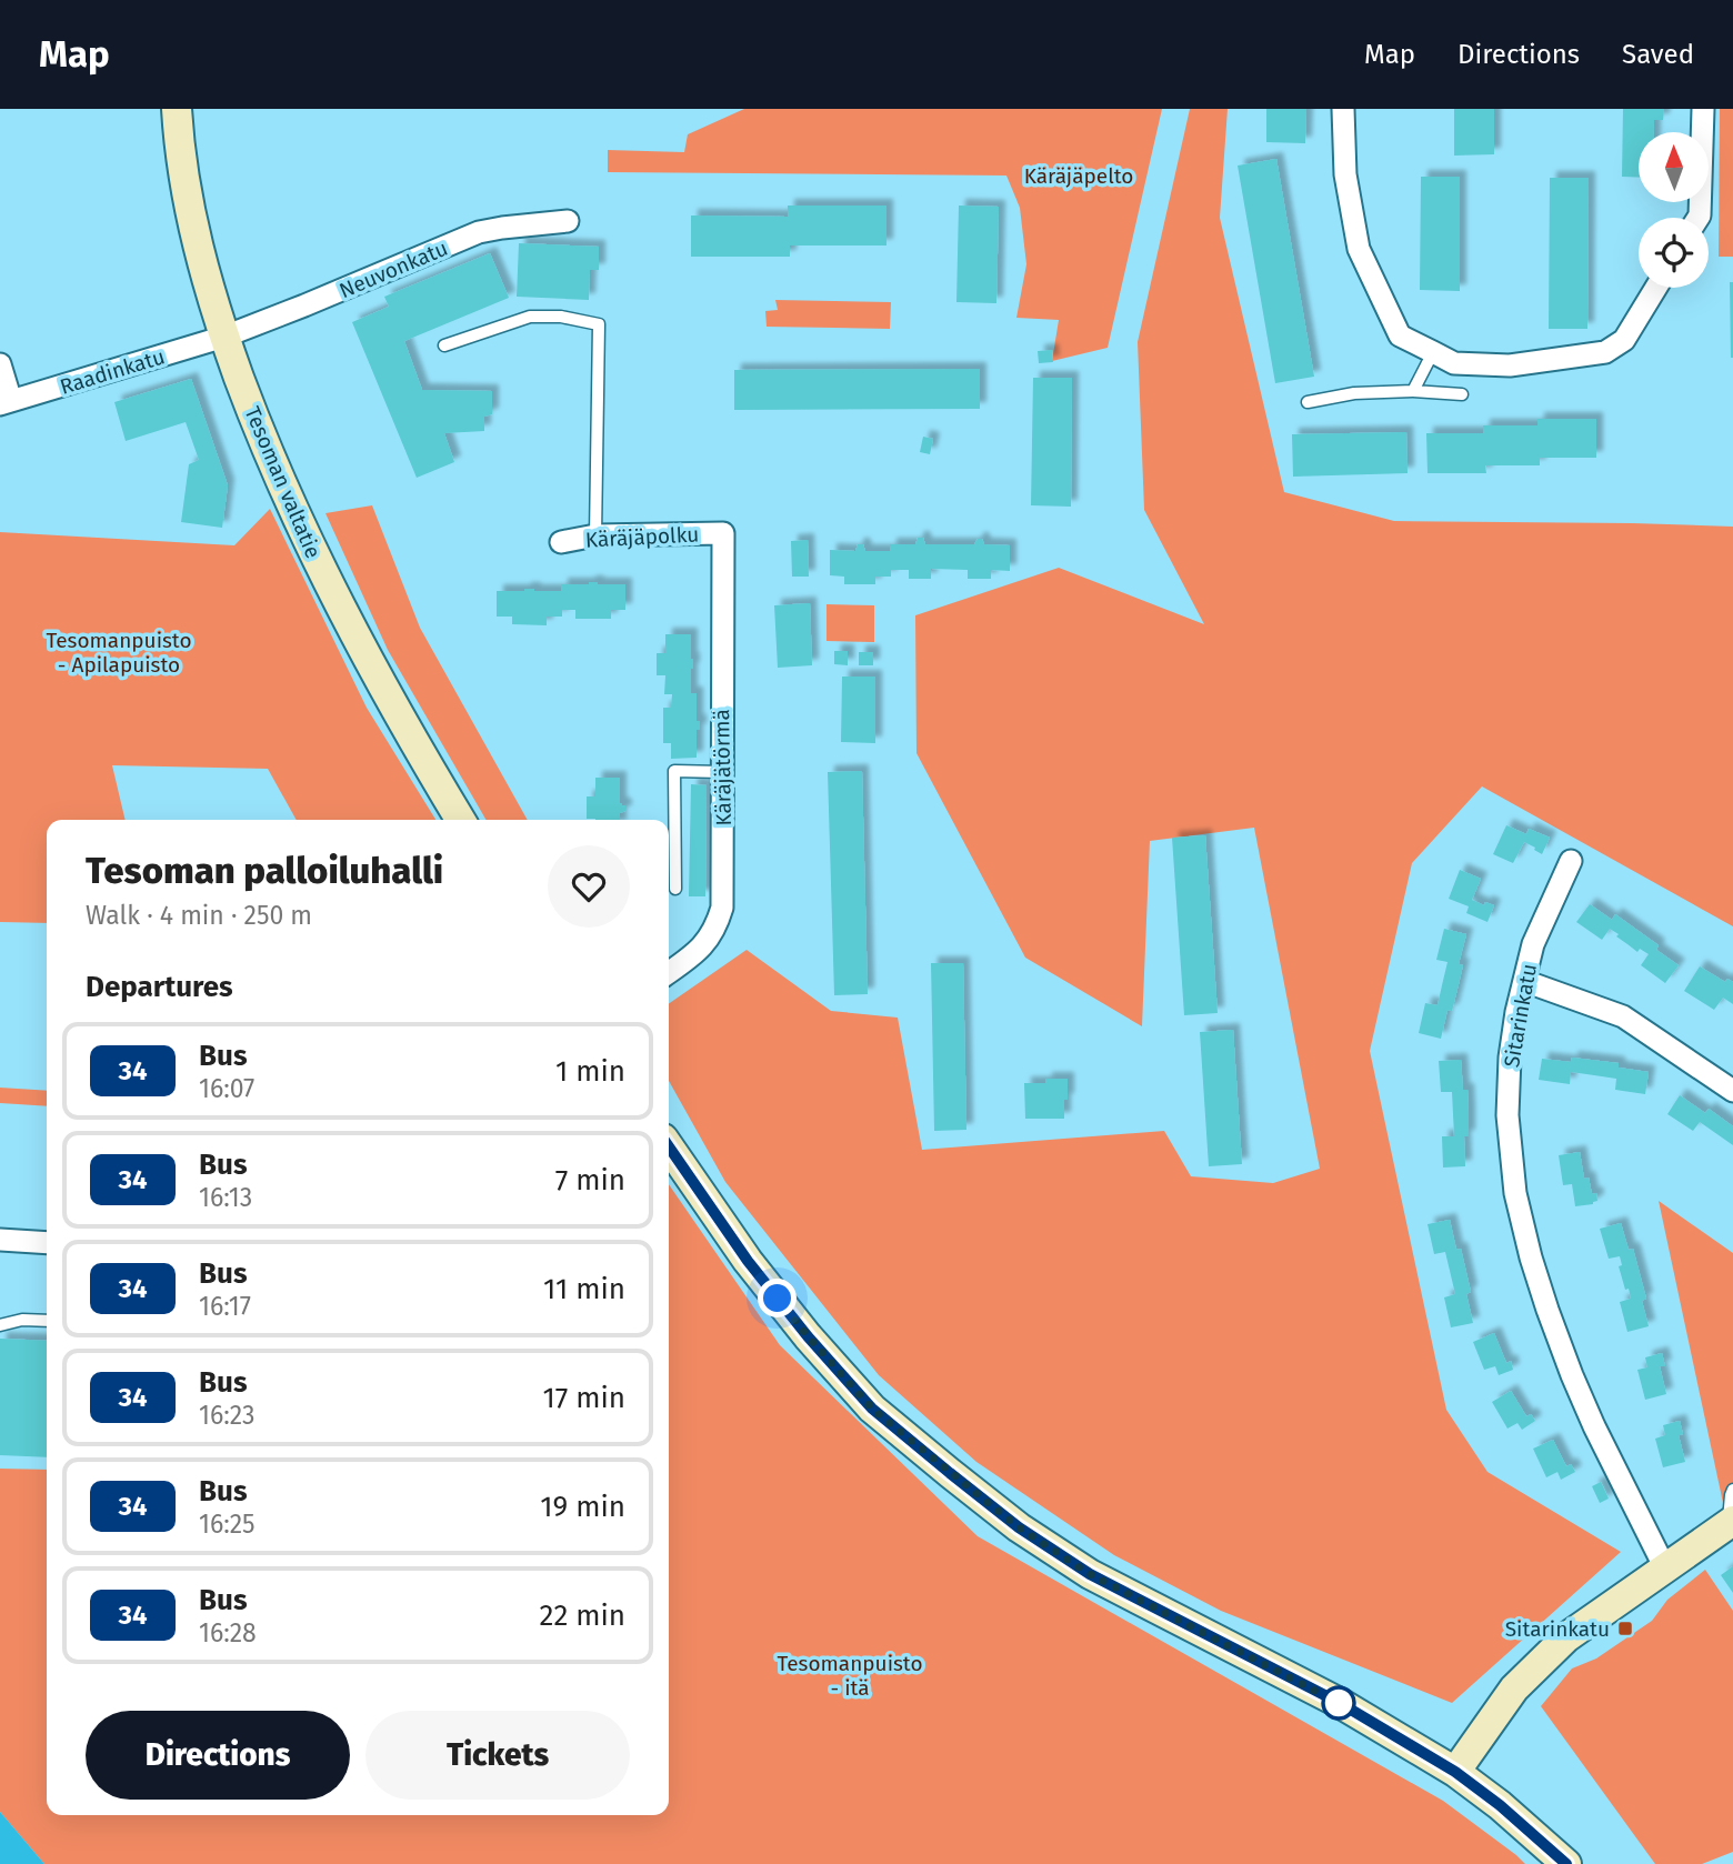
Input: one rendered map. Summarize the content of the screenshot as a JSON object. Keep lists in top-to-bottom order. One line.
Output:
{"streets":{"main road":["Tesoman valtatie"],"street":["Neuvonkatu","Raadinkatu","Käräjäpolku","Käräjätörmä","Sitarinkatu"]},"crossings":[["Neuvonkatu","Raadinkatu"],["Neuvonkatu","Tesoman valtatie"],["Raadinkatu","Tesoman valtatie"],["Käräjäpolku","Käräjätörmä"]],"parks":["Käräjäpelto","Tesomanpuisto - Apilapuisto","Tesomanpuisto - itä"],"places":{"transit":["Sitarinkatu"]},"lines":["bus line 34"],"north":"top","page":{"header":"Map","nav":["Map","Directions","Saved"],"heading":[["Tesoman palloiluhalli","Walk · 4 min · 250 m"],"Departures"],"list":[{"mark":"34","name":"Bus","note":"16:07","value":"1 min"},{"mark":"34","name":"Bus","note":"16:13","value":"7 min"},{"mark":"34","name":"Bus","note":"16:17","value":"11 min"},{"mark":"34","name":"Bus","note":"16:23","value":"17 min"},{"mark":"34","name":"Bus","note":"16:25","value":"19 min"},{"mark":"34","name":"Bus","note":"16:28","value":"22 min"}],"buttons":["Directions","Tickets"]}}
